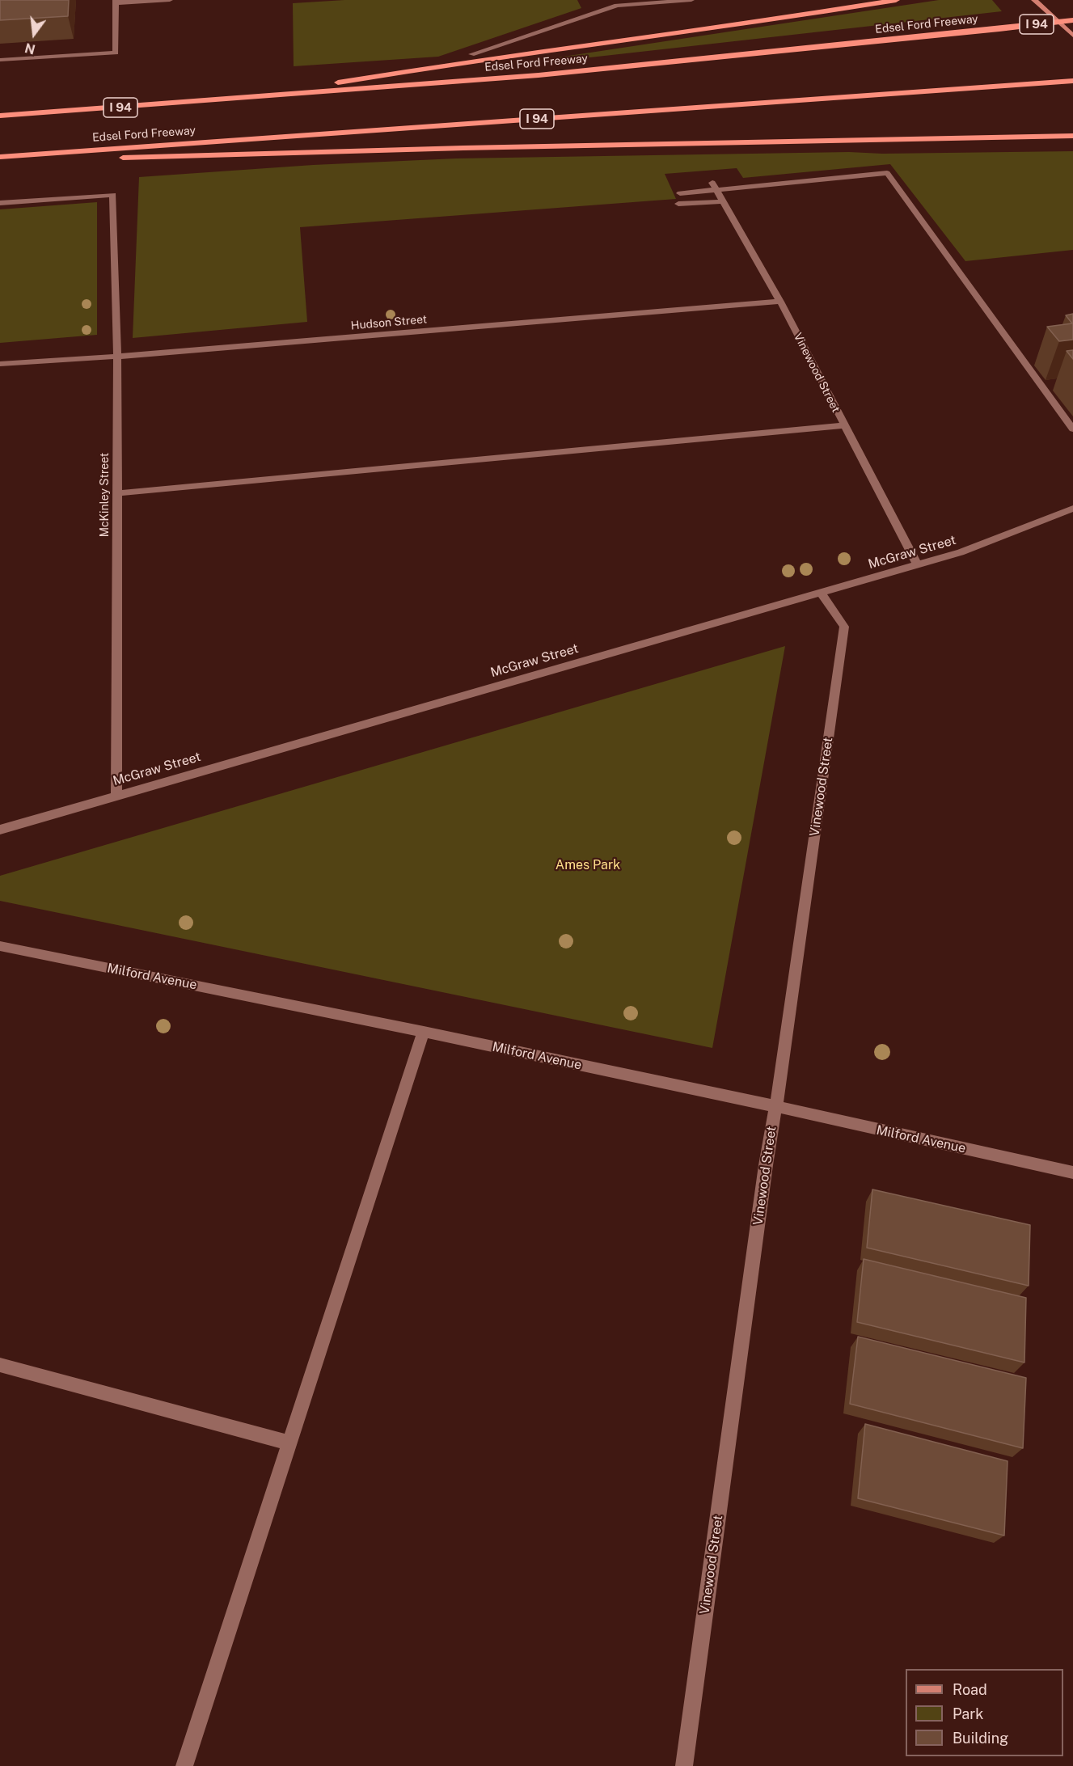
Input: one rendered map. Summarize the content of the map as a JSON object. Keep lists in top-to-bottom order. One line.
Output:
{"streets":{"highway":["Edsel Ford Freeway","I 94"],"street":["Hudson Street","Vinewood Street","McKinley Street","McGraw Street","Milford Avenue"]},"crossings":[["Hudson Street","Vinewood Street"],["Hudson Street","McKinley Street"],["Vinewood Street","McGraw Street"],["Vinewood Street","Milford Avenue"],["McKinley Street","McGraw Street"]],"parks":["Ames Park"],"legend":["Road","Park","Building"],"north":"bottom"}
